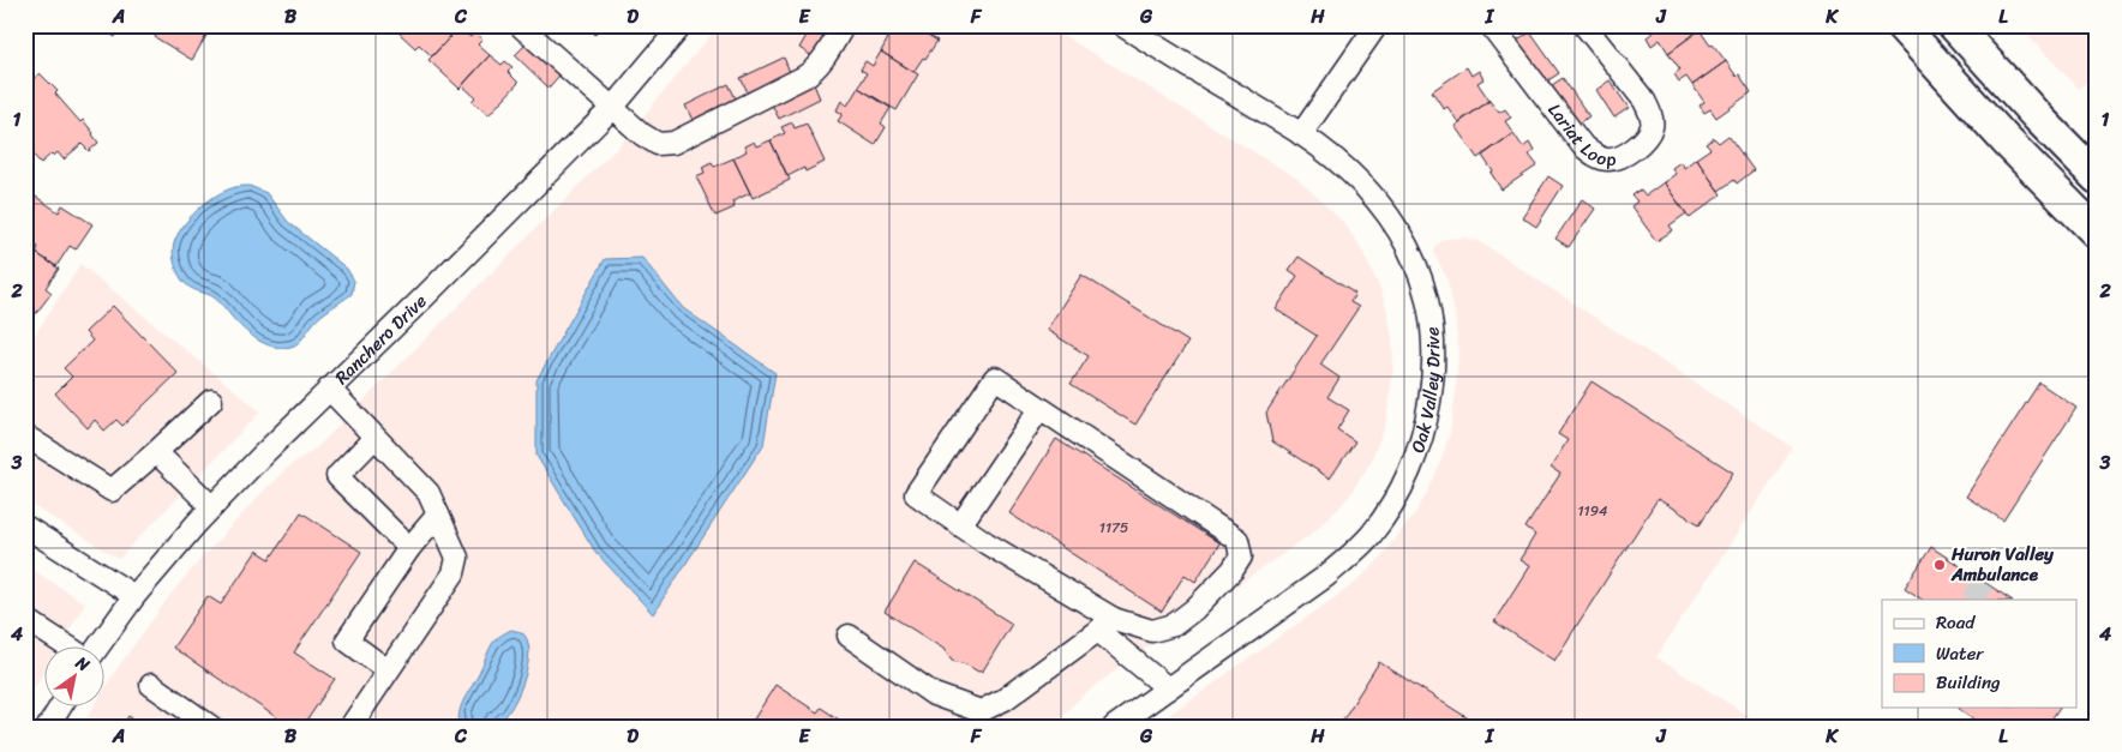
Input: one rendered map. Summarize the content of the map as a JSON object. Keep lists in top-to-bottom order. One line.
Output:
{"streets":{"street":["Lariat Loop","Ranchero Drive","Oak Valley Drive"]},"places":["Huron Valley Ambulance"],"house_numbers":["1194","1175"],"legend":["Road","Water","Building"],"north":"top right","grid":{"columns":["A","B","C","D","E","F","G","H","I","J","K","L"],"rows":["1","2","3","4"]}}
